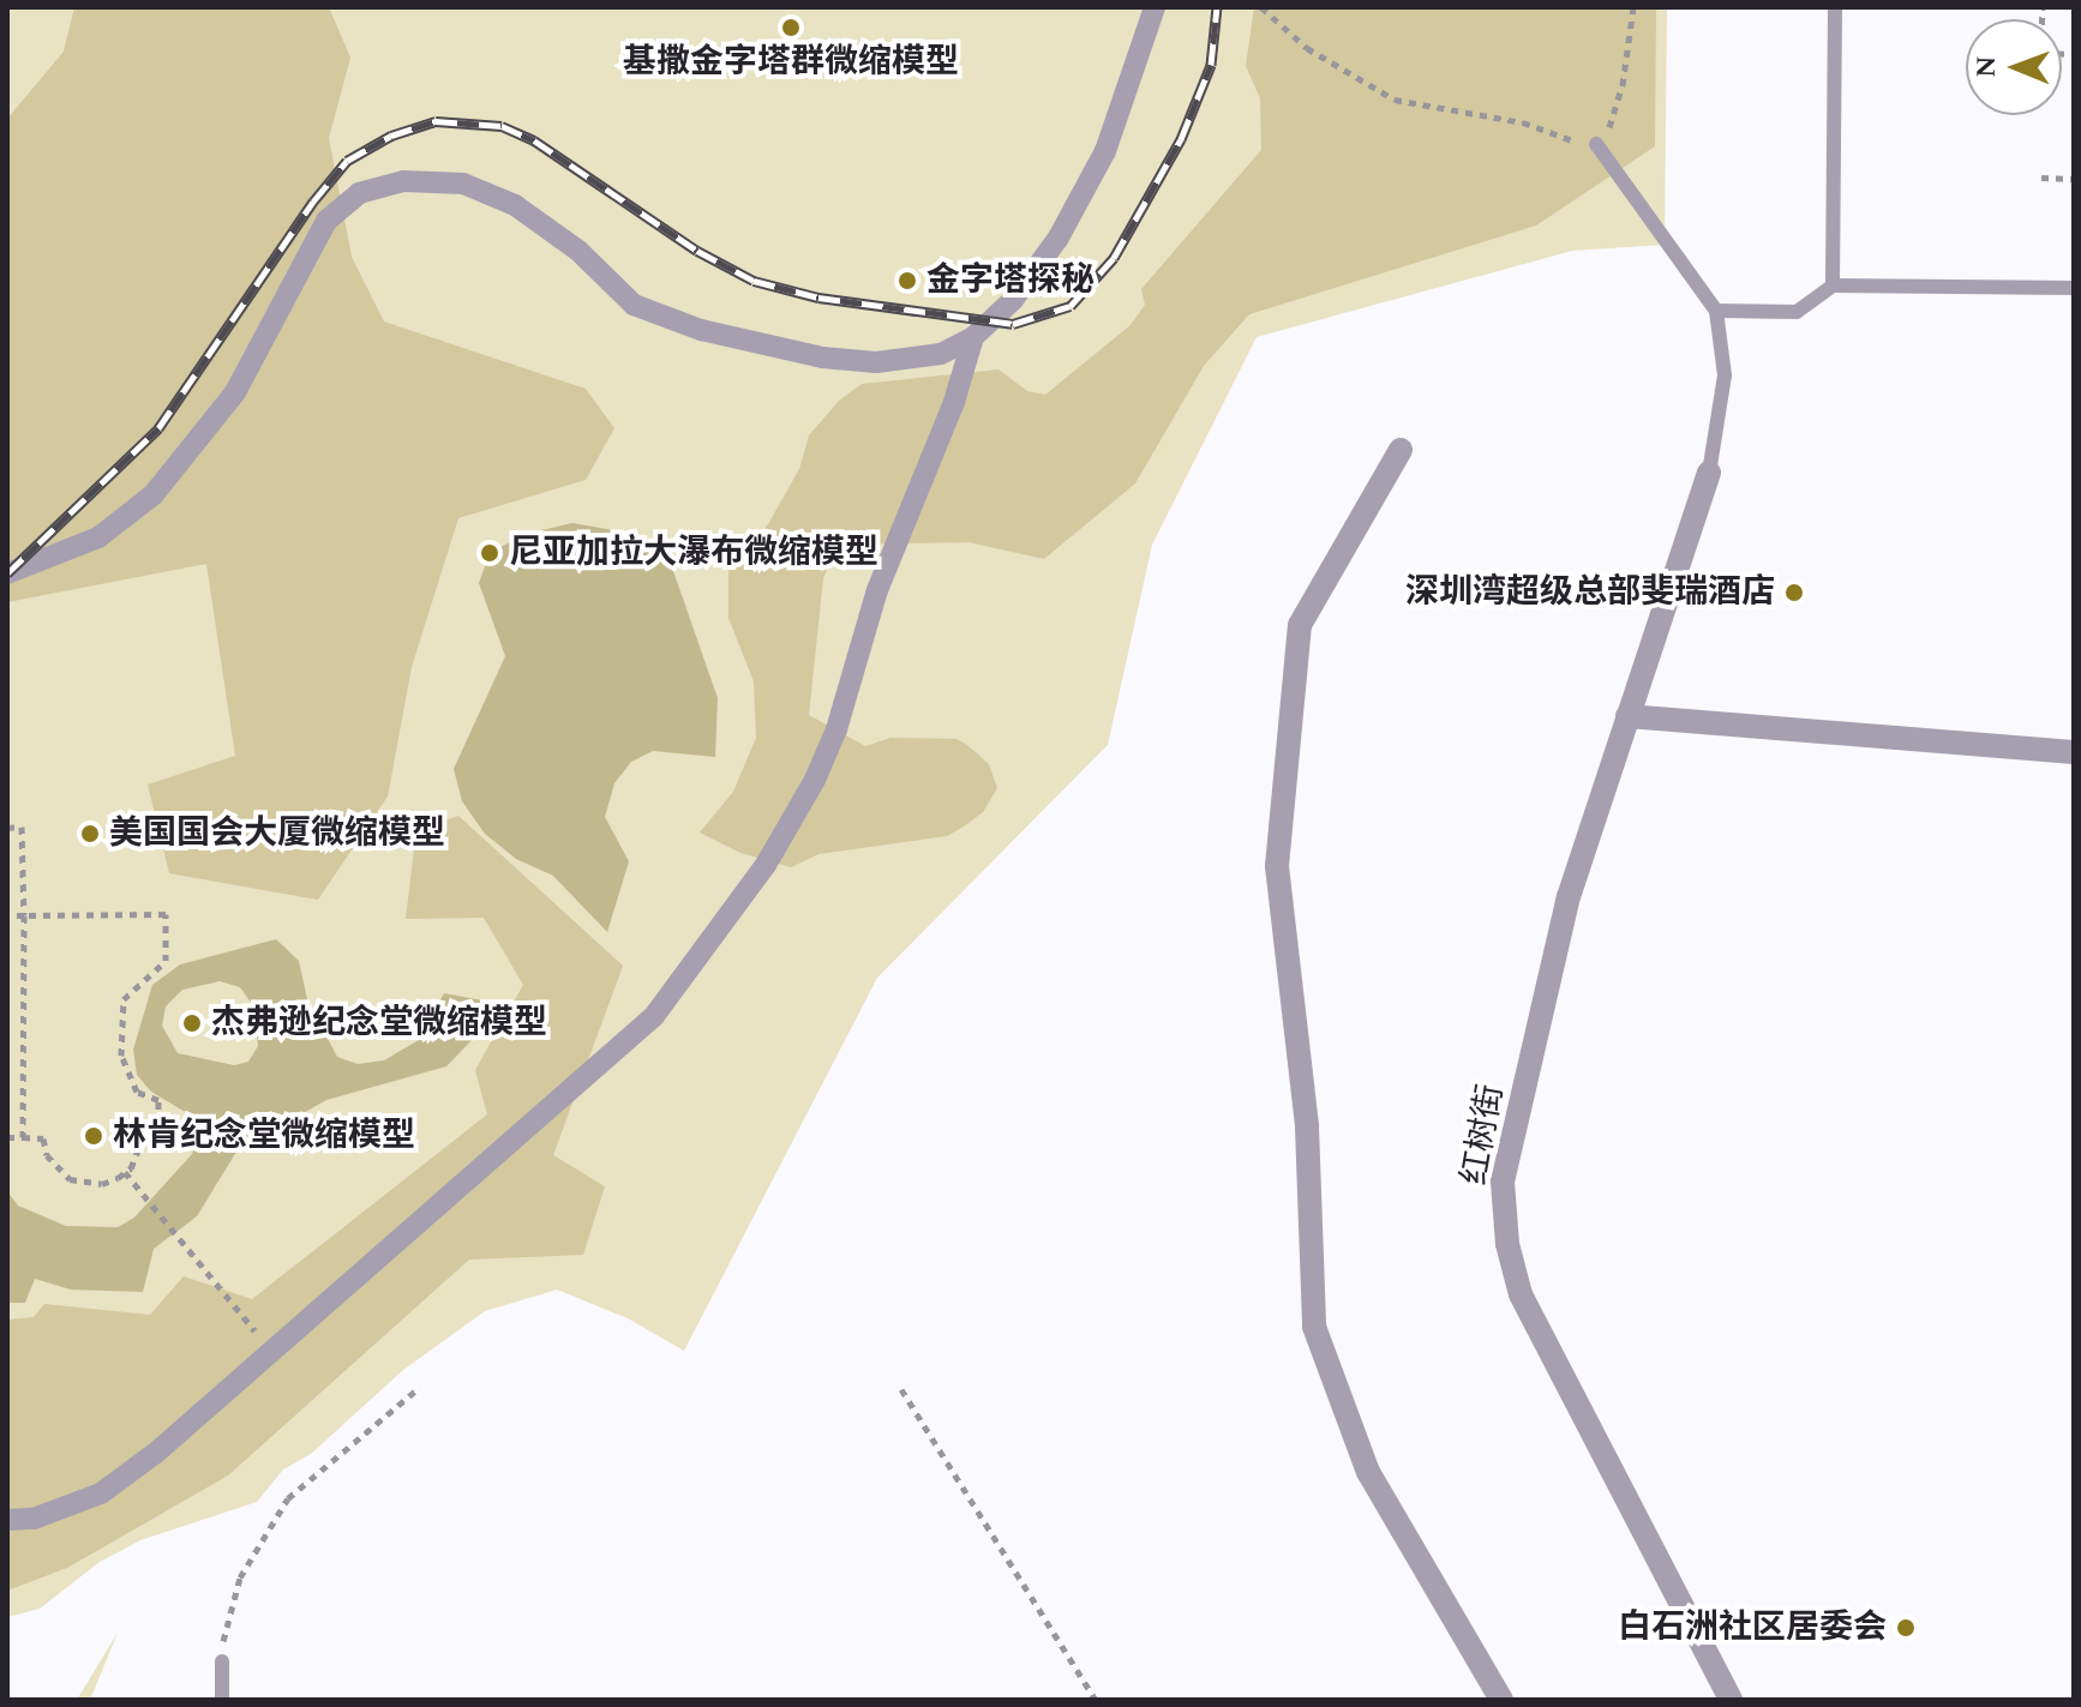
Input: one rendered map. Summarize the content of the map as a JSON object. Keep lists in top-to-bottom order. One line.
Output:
{"streets":{"street":["红树街"]},"places":["基撒金字塔群微缩模型","金字塔探秘","尼亚加拉大瀑布微缩模型","深圳湾超级总部斐瑞酒店","美国国会大厦微缩模型","杰弗逊纪念堂微缩模型","林肯纪念堂微缩模型","白石洲社区居委会"],"north":"left"}
